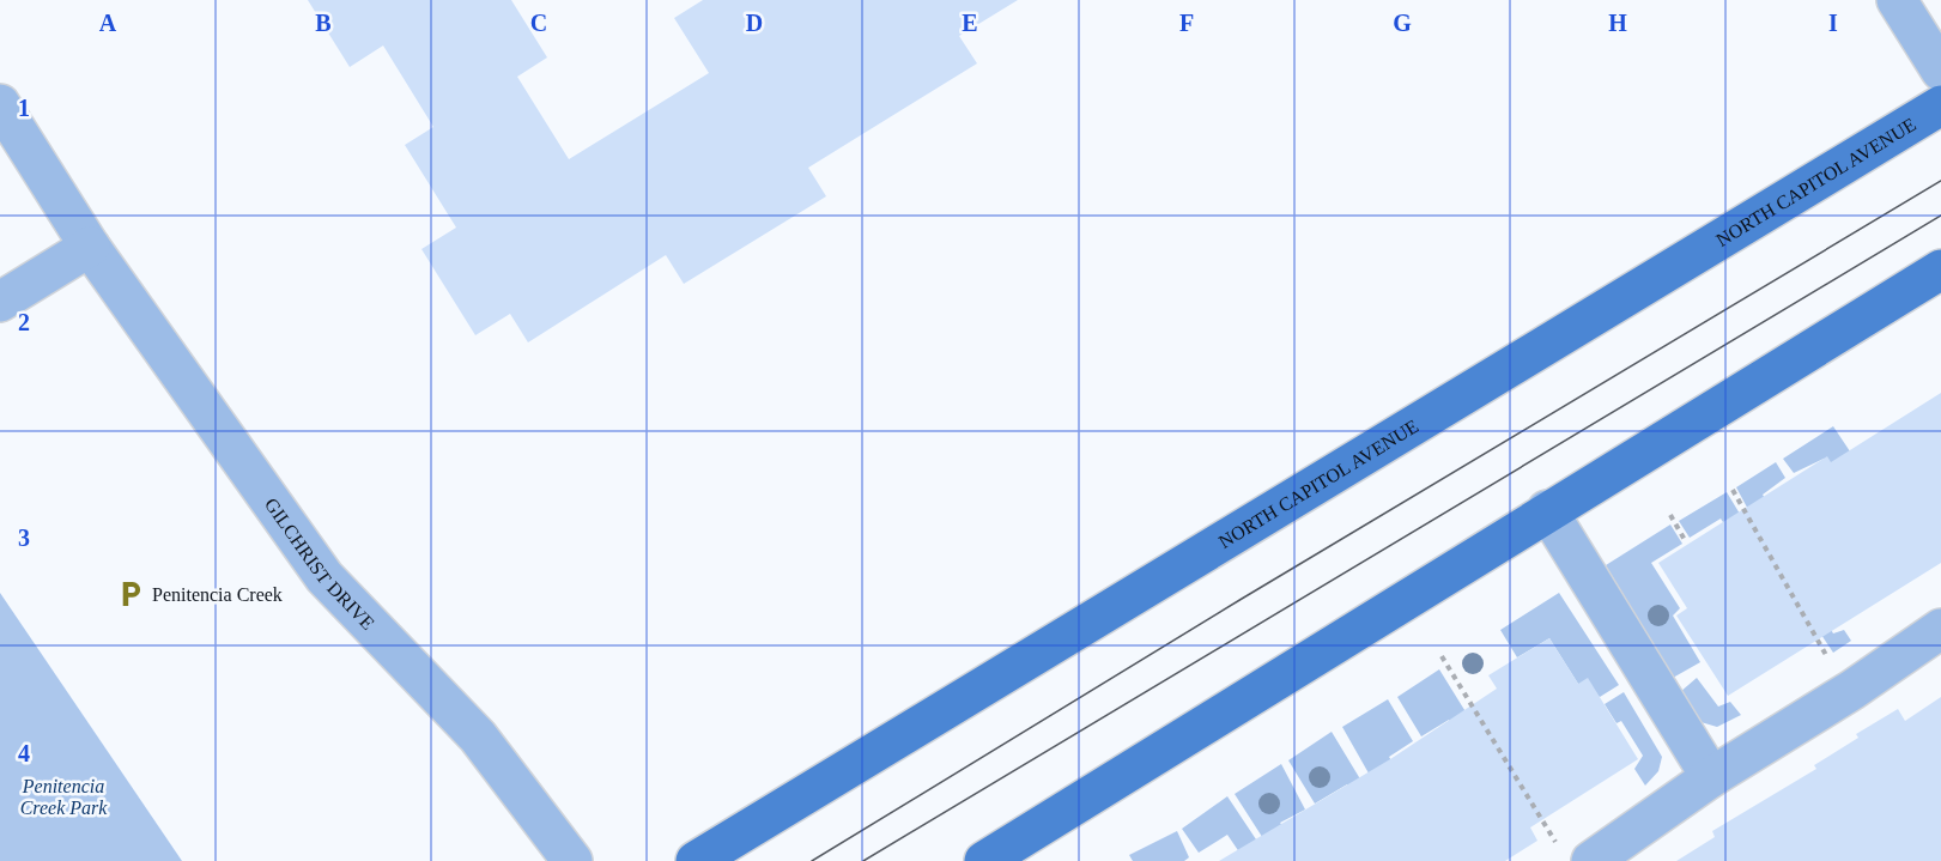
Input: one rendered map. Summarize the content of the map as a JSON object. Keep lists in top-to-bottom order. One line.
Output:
{"streets":{"main road":["NORTH CAPITOL AVENUE"],"lane":["GILCHRIST DRIVE"]},"parks":["Penitencia Creek Park"],"places":{"parking":["Penitencia Creek"]},"grid":{"columns":["A","B","C","D","E","F","G","H","I"],"rows":["1","2","3","4"]}}
